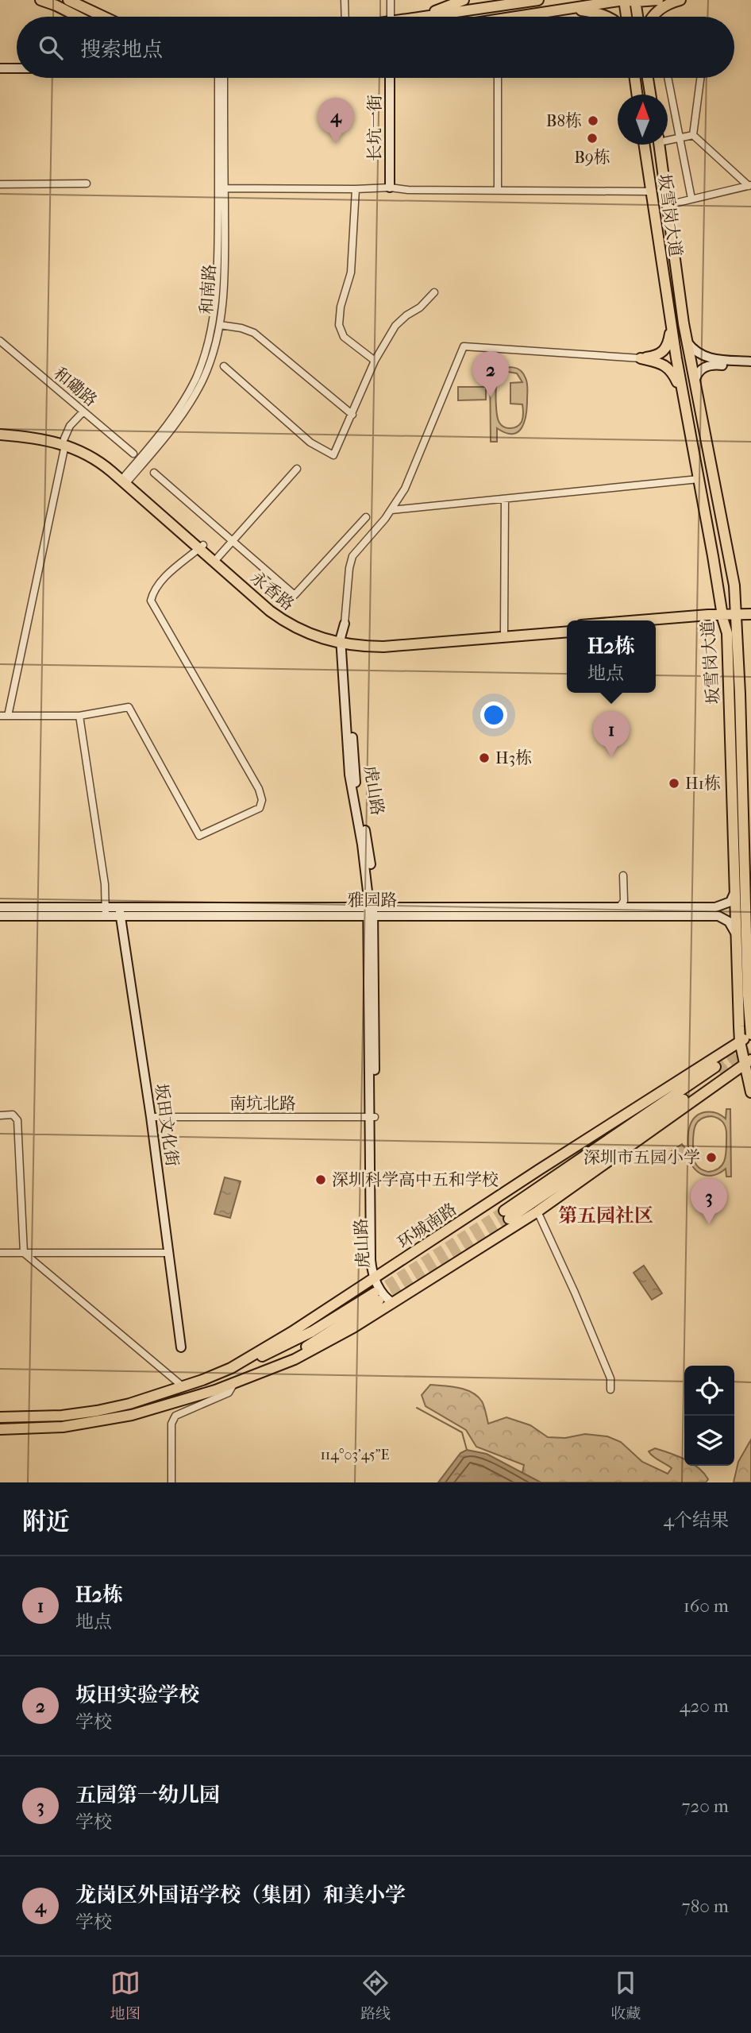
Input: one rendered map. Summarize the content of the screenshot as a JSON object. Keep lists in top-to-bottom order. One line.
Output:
{"streets":{"main road":["坂雪岗大道","永香路","环城南路"],"street":["长坑一街","和南路","和磡路","虎山路","雅园路","南坑北路","坂田文化街"]},"crossings":[["坂雪岗大道","雅园路"],["坂雪岗大道","环城南路"],["和南路","永香路"],["永香路","虎山路"],["虎山路","雅园路"],["虎山路","南坑北路"],["虎山路","环城南路"],["雅园路","坂田文化街"],["南坑北路","坂田文化街"]],"districts":["第五园社区"],"places":["B8栋","B9栋","H3栋","H1栋","深圳市五园小学","深圳科学高中五和学校"],"north":"top","page":{"search":"搜索地点","pins":["4","2","1","3"],"popup":["H2栋","地点"],"heading":["附近","4个结果"],"list":[{"mark":"1","name":"H2栋","note":"地点","value":"160 m"},{"mark":"2","name":"坂田实验学校","note":"学校","value":"420 m"},{"mark":"3","name":"五园第一幼儿园","note":"学校","value":"720 m"},{"mark":"4","name":"龙岗区外国语学校（集团）和美小学","note":"学校","value":"780 m"}],"nav":["地图","路线","收藏"]},"coordinates":["114°03'45\"E"]}
